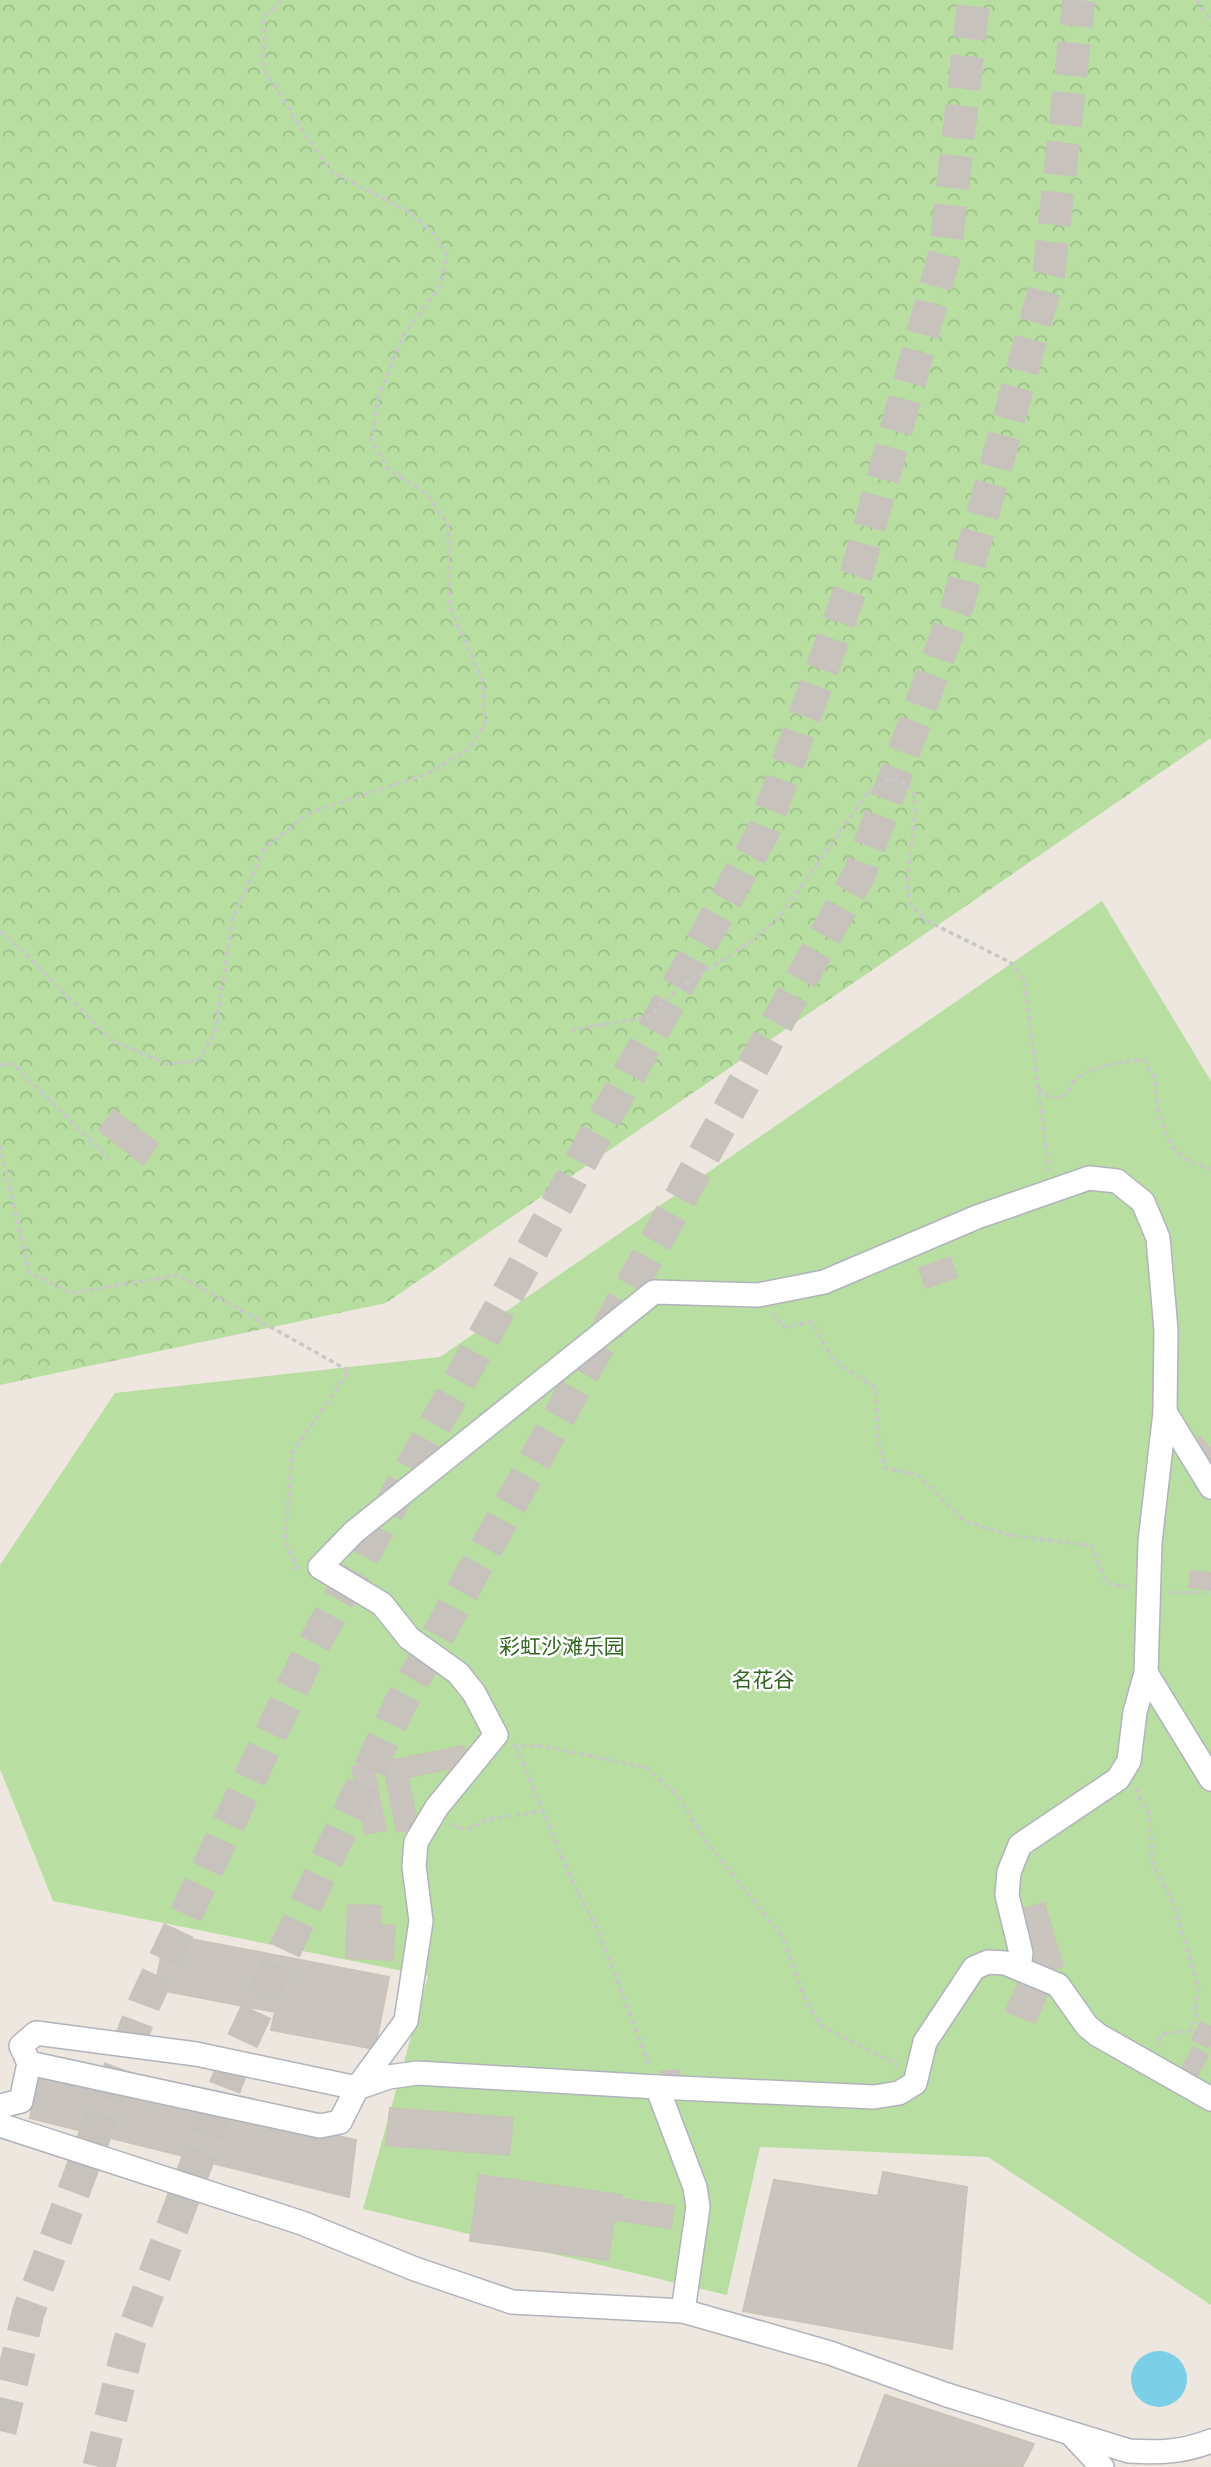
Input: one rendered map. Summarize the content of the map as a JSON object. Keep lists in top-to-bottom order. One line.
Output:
{"parks":["彩虹沙滩乐园","名花谷"]}
